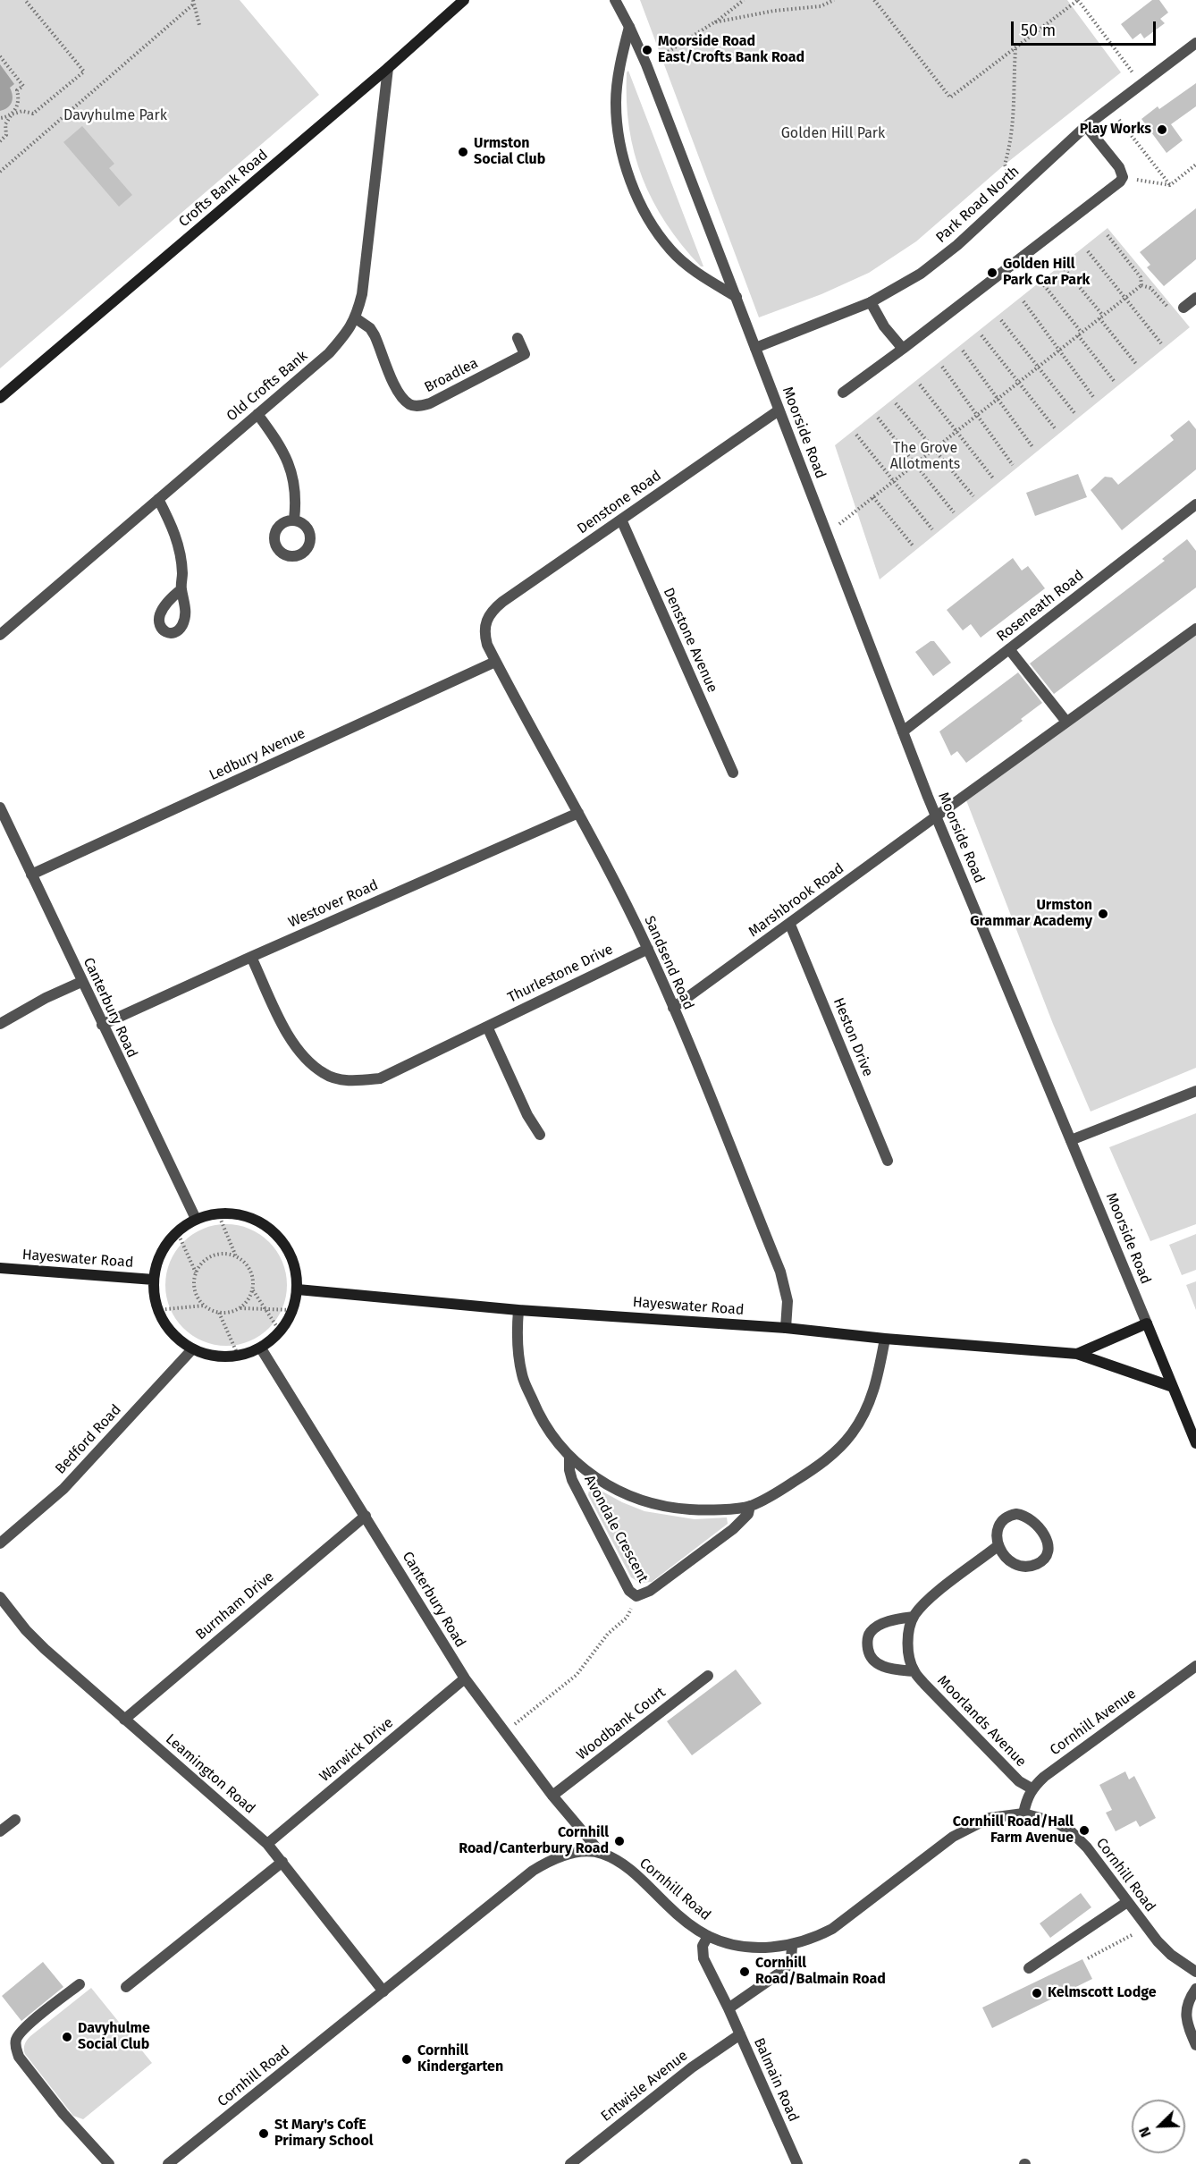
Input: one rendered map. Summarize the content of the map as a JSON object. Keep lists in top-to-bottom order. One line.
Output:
{"streets":{"main road":["Crofts Bank Road","Moorside Road","Hayeswater Road"],"street":["Park Road North","Broadlea","Old Crofts Bank","Denstone Road","Roseneath Road","Denstone Avenue","Ledbury Avenue","Marshbrook Road","Westover Road","Sandsend Road","Thurlestone Drive","Canterbury Road","Heston Drive","Bedford Road","Avondale Crescent","Burnham Drive","Moorlands Avenue","Cornhill Avenue","Woodbank Court","Warwick Drive","Leamington Road","Cornhill Road","Balmain Road","Entwisle Avenue"]},"crossings":[["Crofts Bank Road","Old Crofts Bank"],["Park Road North","Moorside Road"],["Broadlea","Old Crofts Bank"],["Moorside Road","Denstone Road"],["Moorside Road","Roseneath Road"],["Moorside Road","Marshbrook Road"],["Moorside Road","Hayeswater Road"],["Denstone Road","Denstone Avenue"],["Denstone Road","Sandsend Road"],["Ledbury Avenue","Sandsend Road"],["Ledbury Avenue","Canterbury Road"],["Marshbrook Road","Sandsend Road"],["Marshbrook Road","Heston Drive"],["Westover Road","Sandsend Road"],["Westover Road","Thurlestone Drive"],["Westover Road","Canterbury Road"],["Sandsend Road","Thurlestone Drive"],["Sandsend Road","Hayeswater Road"],["Canterbury Road","Burnham Drive"],["Canterbury Road","Woodbank Court"],["Canterbury Road","Warwick Drive"],["Canterbury Road","Cornhill Road"],["Hayeswater Road","Avondale Crescent"],["Burnham Drive","Leamington Road"],["Moorlands Avenue","Cornhill Avenue"],["Cornhill Avenue","Cornhill Road"],["Warwick Drive","Leamington Road"],["Leamington Road","Cornhill Road"],["Cornhill Road","Balmain Road"],["Balmain Road","Entwisle Avenue"]],"parks":["Davyhulme Park","Golden Hill Park","The Grove Allotments"],"places":["Moorside Road East/Crofts Bank Road","Play Works","Urmston Social Club","Golden Hill Park Car Park","Urmston Grammar Academy","Cornhill Road/Hall Farm Avenue","Cornhill Road/Canterbury Road","Cornhill Road/Balmain Road","Kelmscott Lodge","Davyhulme Social Club","Cornhill Kindergarten","St Mary's CofE Primary School"],"scale_bar":"50 m","north":"bottom left"}
